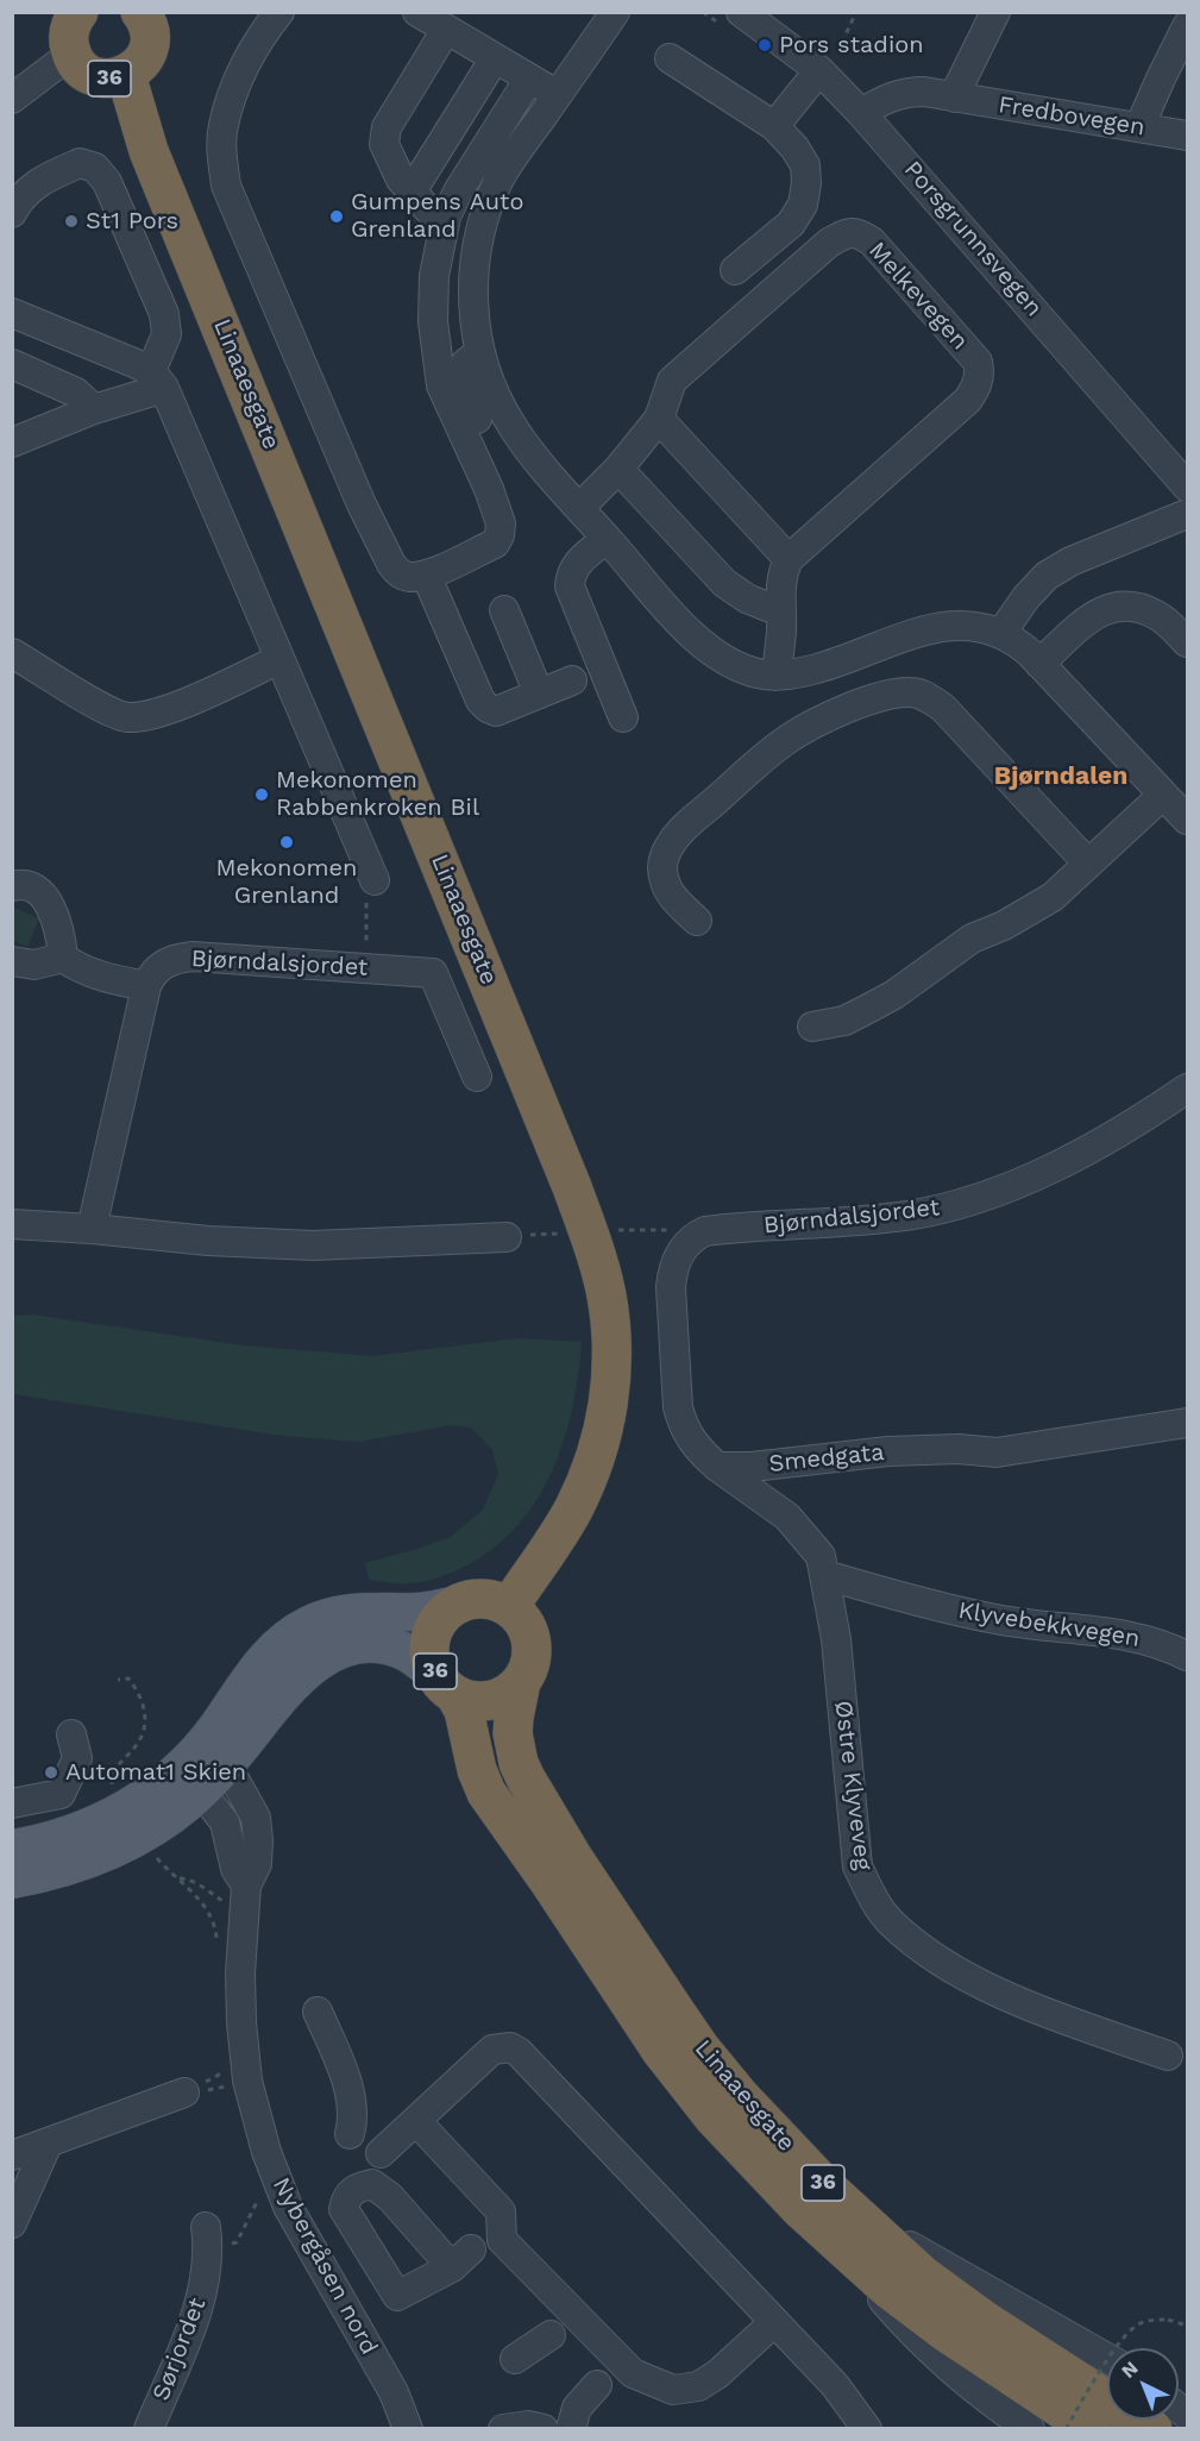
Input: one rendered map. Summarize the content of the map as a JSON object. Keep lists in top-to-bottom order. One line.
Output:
{"streets":{"highway":["36","Linaaesgate"],"street":["Fredbovegen","Porsgrunnsvegen","Melkevegen","Bjørndalsjordet","Smedgata","Klyvebekkvegen","Østre Klyveveg","Nybergåsen nord","Sørjordet"]},"crossings":[["36","Linaaesgate"],["Fredbovegen","Porsgrunnsvegen"],["Smedgata","Østre Klyveveg"],["Klyvebekkvegen","Østre Klyveveg"]],"districts":["Bjørndalen"],"places":["Pors stadion","Gumpens Auto Grenland","St1 Pors","Mekonomen Rabbenkroken Bil","Mekonomen Grenland","Automat1 Skien"],"north":"top left"}
